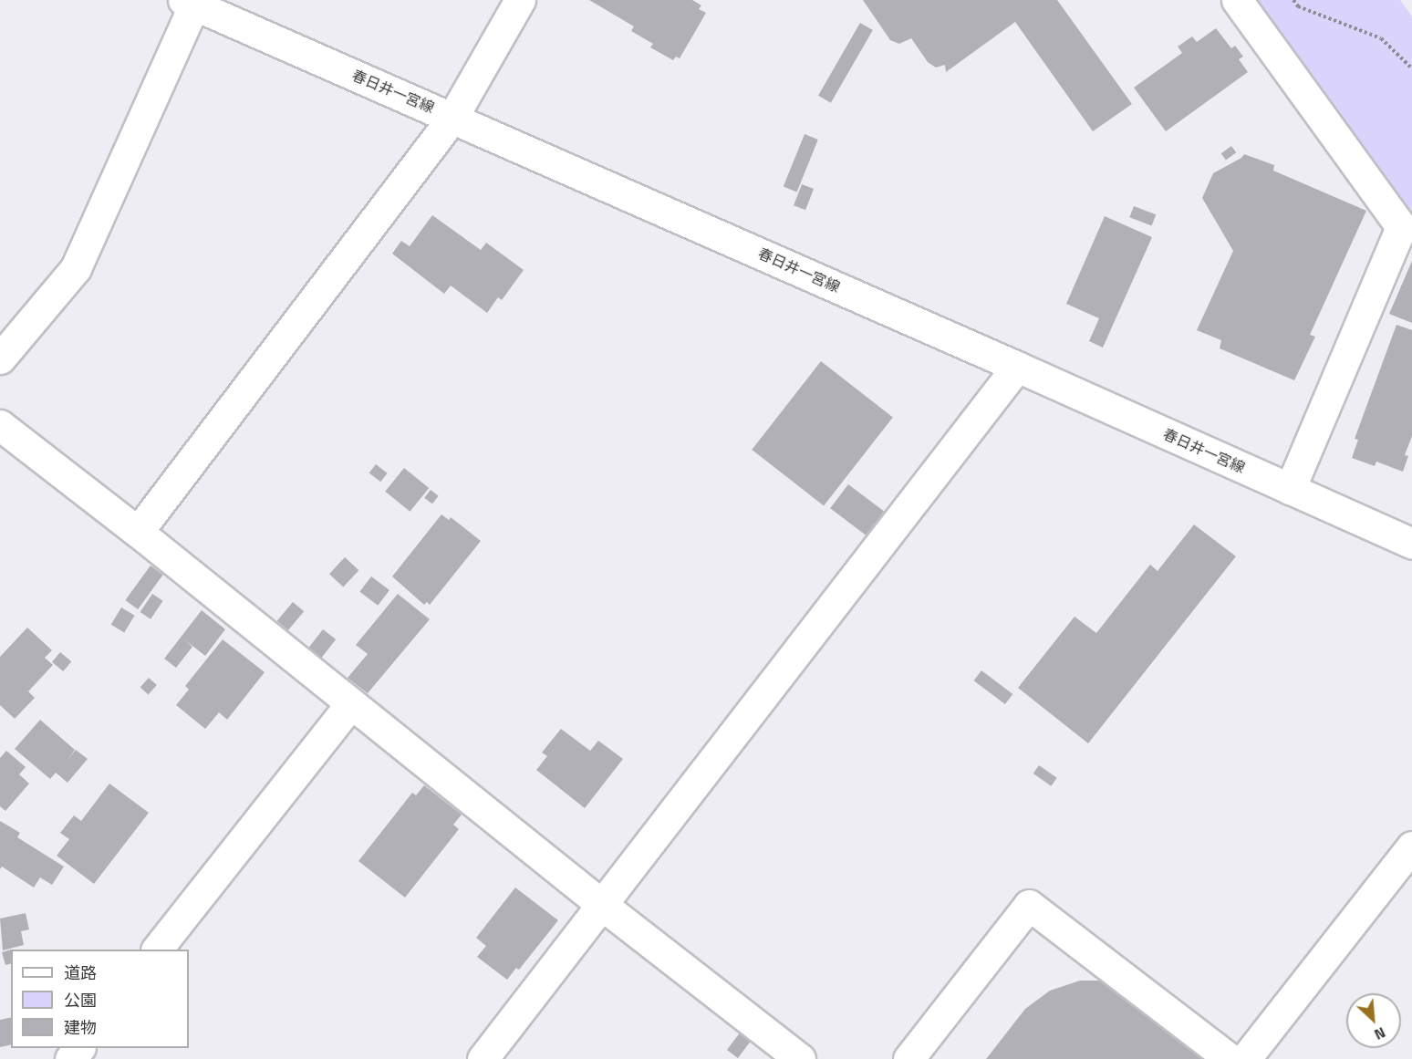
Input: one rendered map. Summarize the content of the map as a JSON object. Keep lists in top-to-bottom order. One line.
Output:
{"streets":{"street":["春日井一宮線"]},"legend":["道路","公園","建物"],"north":"bottom right"}
